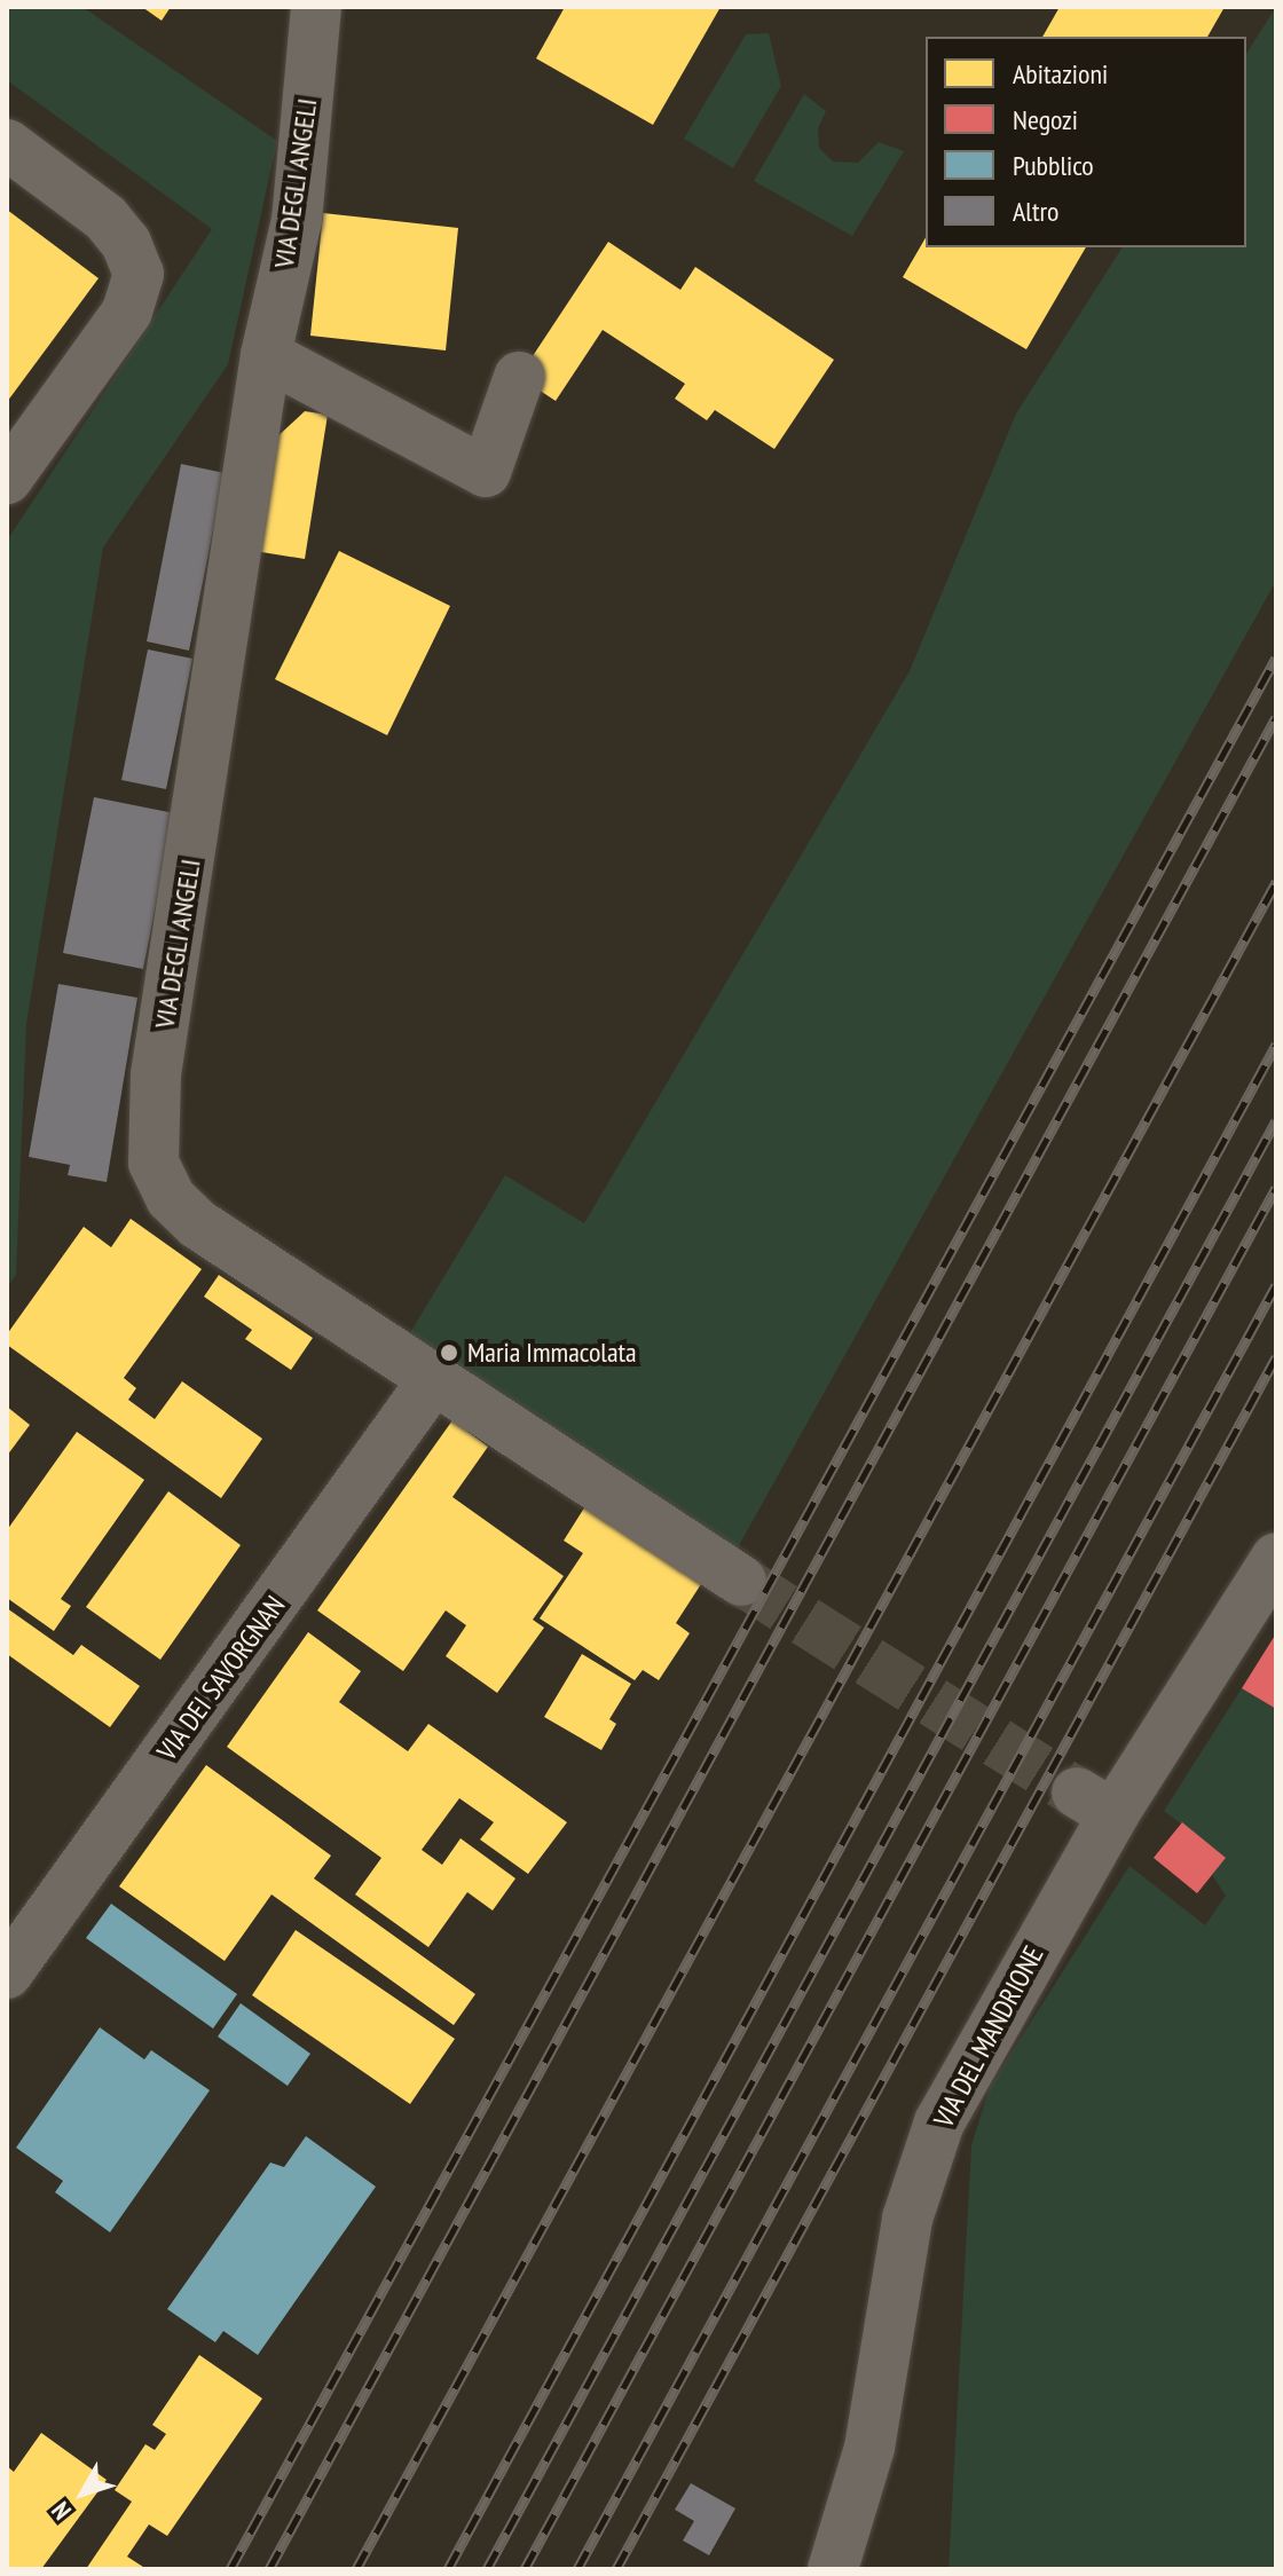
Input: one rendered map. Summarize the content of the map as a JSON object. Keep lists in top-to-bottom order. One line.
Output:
{"streets":{"street":["VIA DEGLI ANGELI","VIA DEI SAVORGNAN","VIA DEL MANDRIONE"]},"crossings":[["VIA DEGLI ANGELI","VIA DEI SAVORGNAN"]],"places":["Maria Immacolata"],"legend":["Abitazioni","Negozi","Pubblico","Altro"],"north":"bottom left"}
